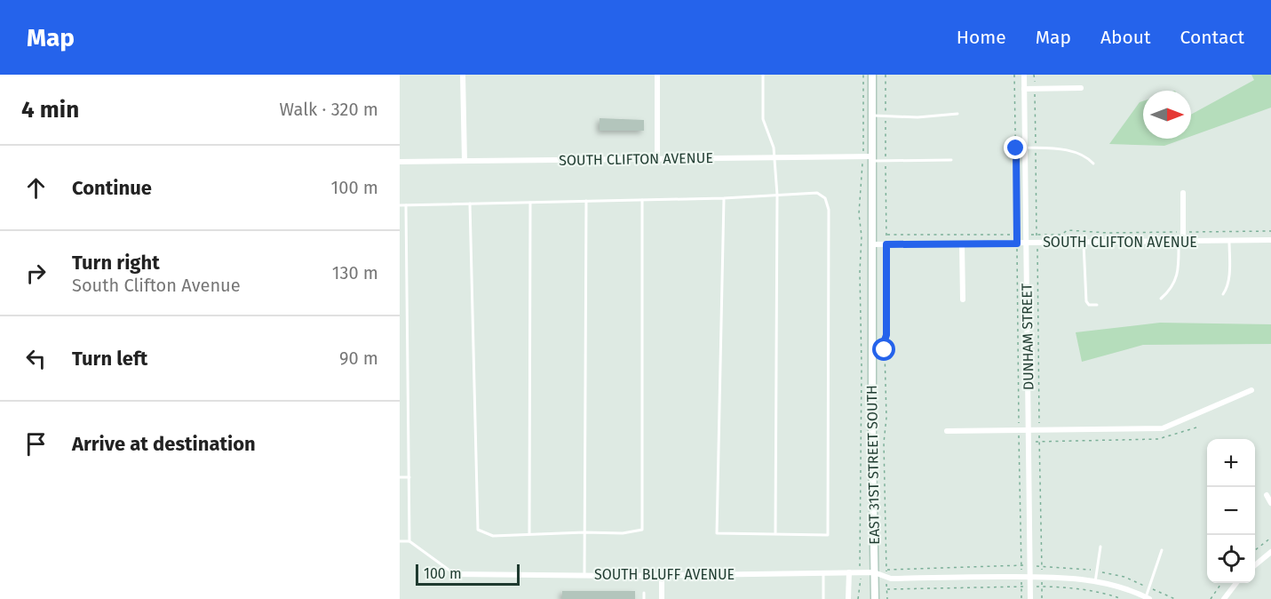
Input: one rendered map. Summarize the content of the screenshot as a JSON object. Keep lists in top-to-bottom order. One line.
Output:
{"streets":{"street":["SOUTH CLIFTON AVENUE","DUNHAM STREET","EAST 31ST STREET SOUTH","SOUTH BLUFF AVENUE"]},"crossings":[["SOUTH CLIFTON AVENUE","DUNHAM STREET"],["SOUTH CLIFTON AVENUE","EAST 31ST STREET SOUTH"],["EAST 31ST STREET SOUTH","SOUTH BLUFF AVENUE"]],"scale_bar":"100 m","north":"right","page":{"header":"Map","nav":["Home","Map","About","Contact"],"heading":["4 min","Walk · 320 m"],"list":[["Continue","100 m"],["Turn right","South Clifton Avenue","130 m"],["Turn left","90 m"],"Arrive at destination"],"map_buttons":["+","−"],"scale":"100 m"}}
